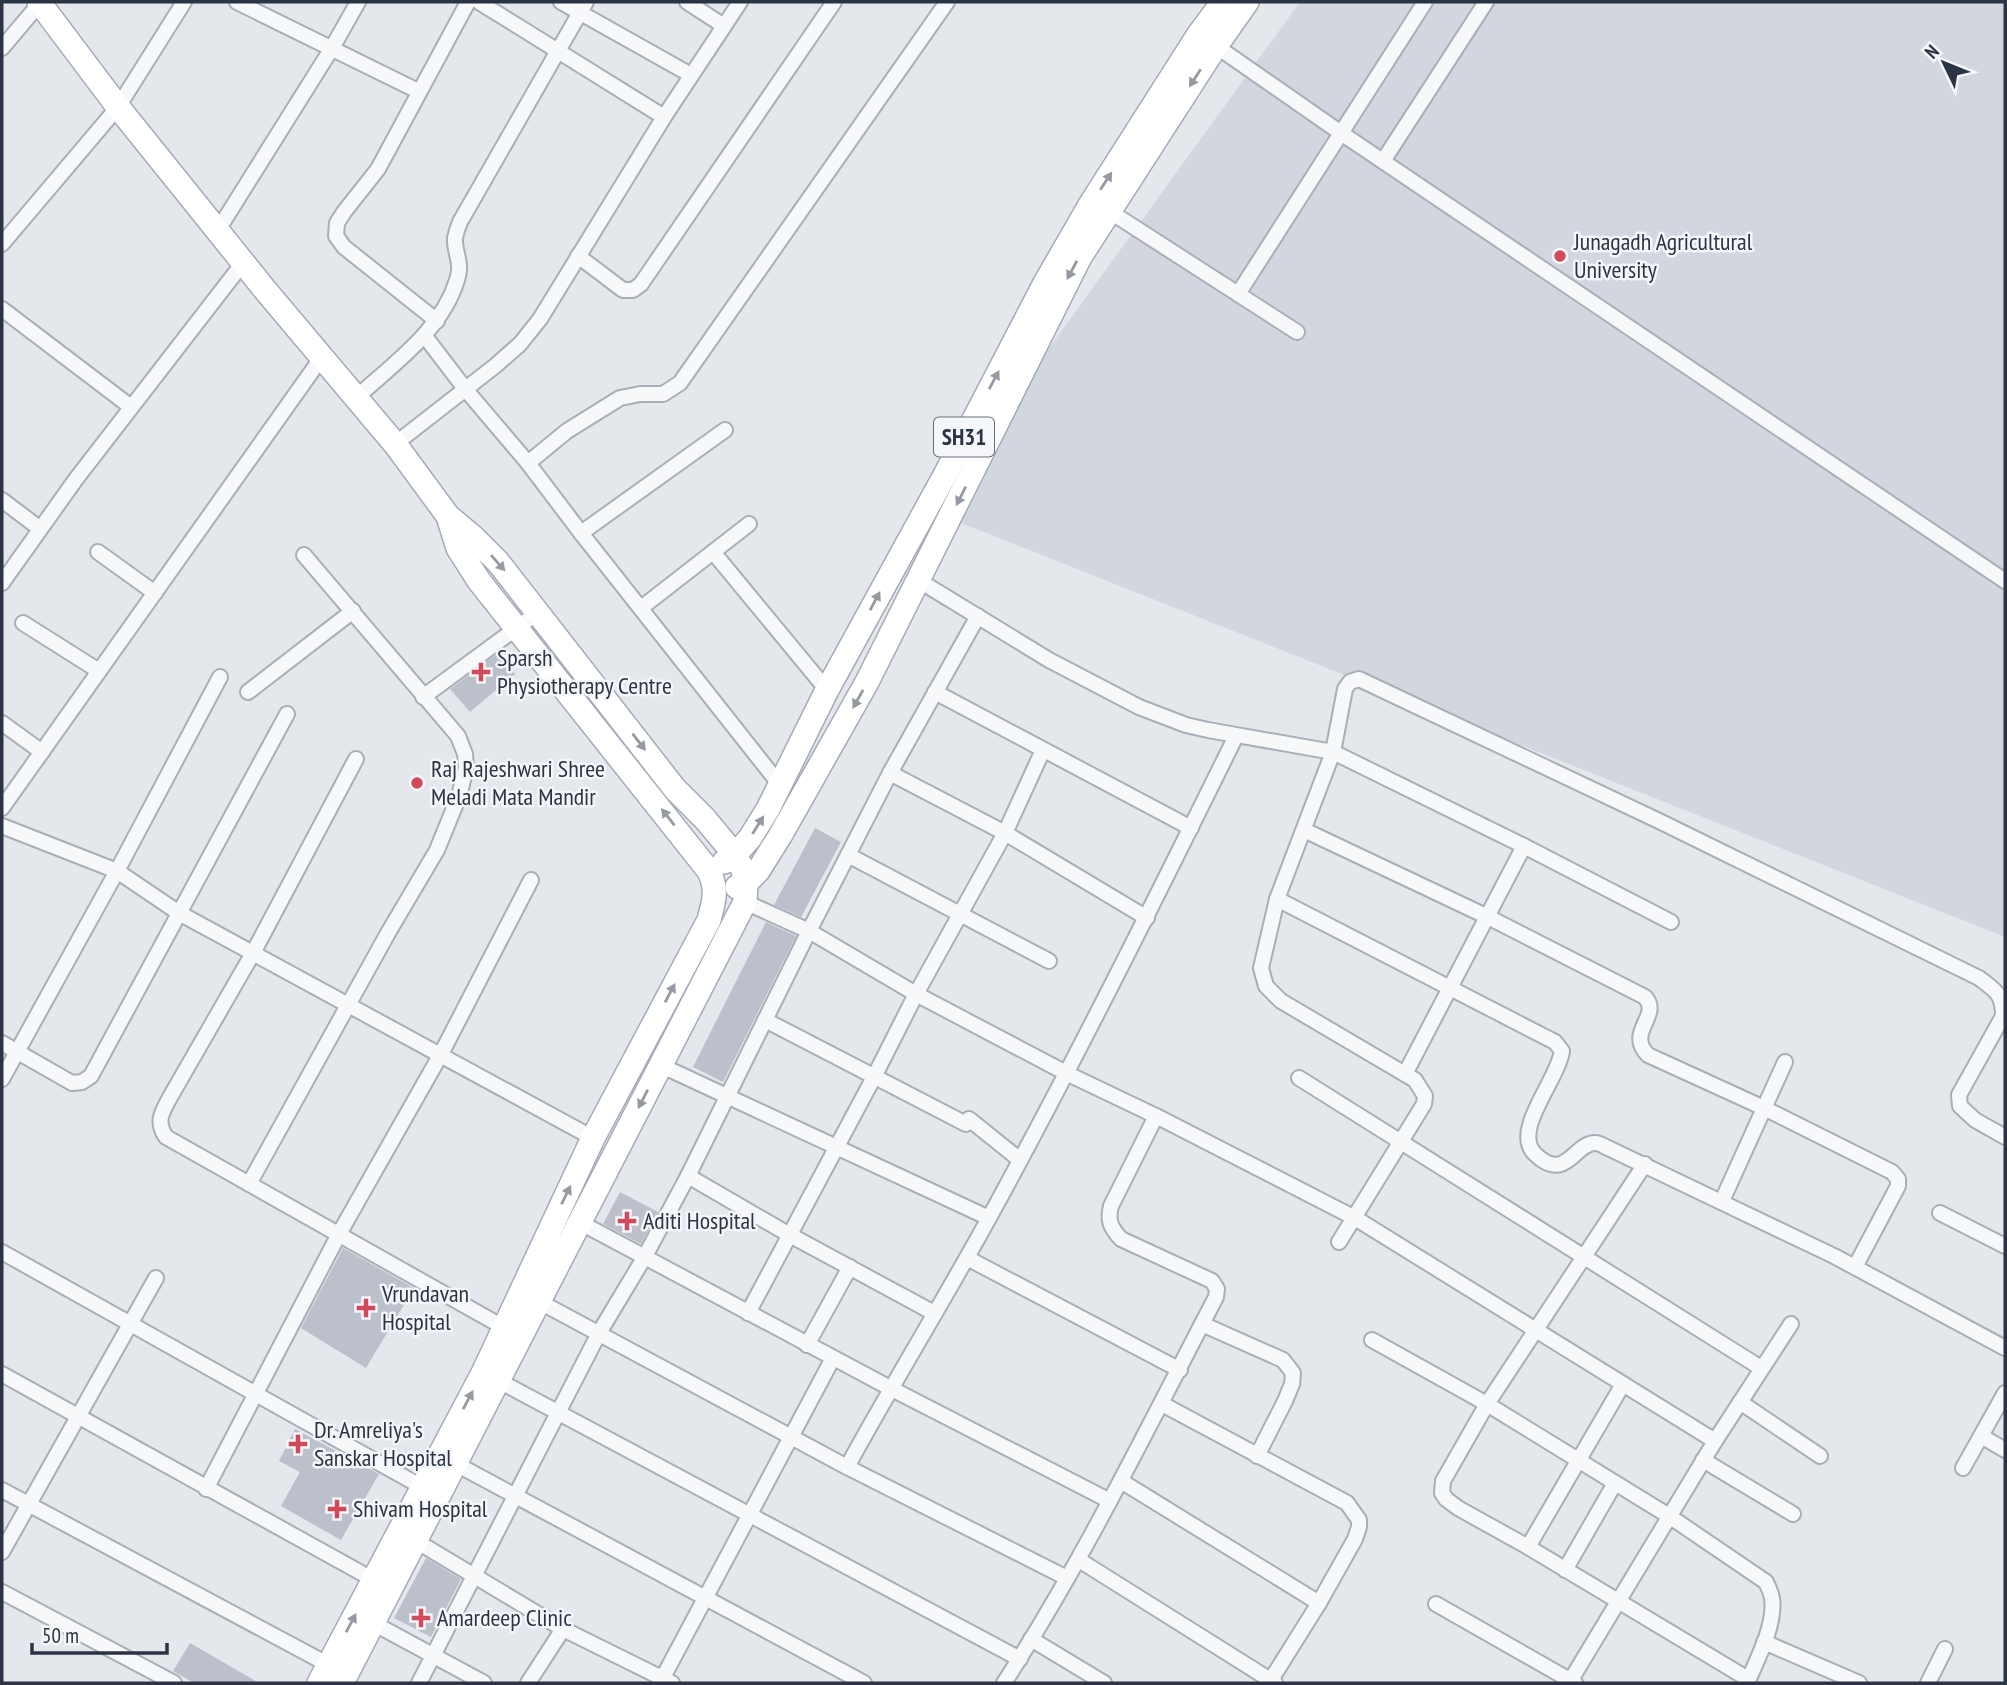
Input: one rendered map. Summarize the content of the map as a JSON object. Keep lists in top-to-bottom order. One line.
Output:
{"streets":{"main road":["SH31"]},"places":{"other":["Junagadh Agricultural University","Raj Rajeshwari Shree Meladi Mata Mandir"],"health":["Sparsh Physiotherapy Centre","Aditi Hospital","Vrundavan Hospital","Dr. Amreliya's Sanskar Hospital","Shivam Hospital","Amardeep Clinic"]},"scale_bar":"50 m","north":"top left"}
